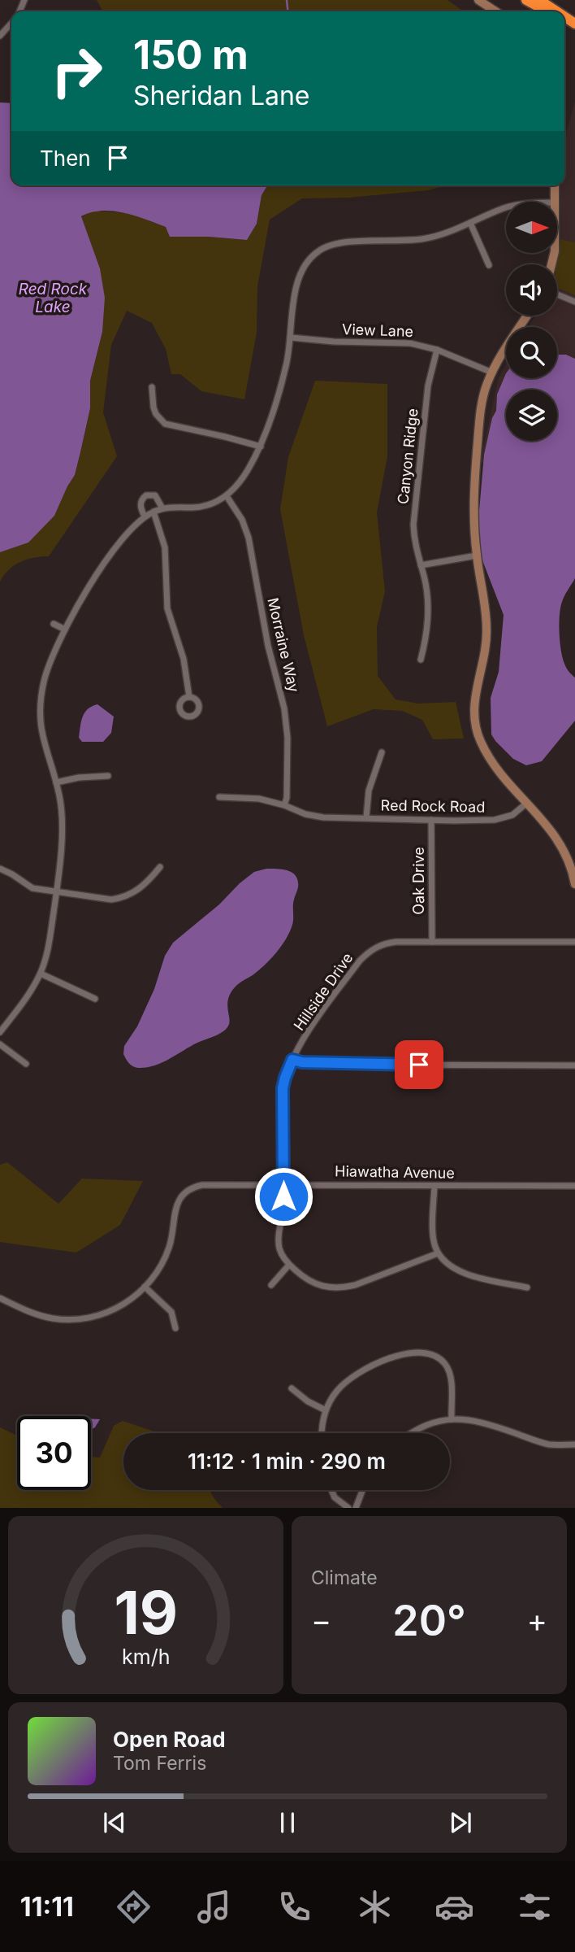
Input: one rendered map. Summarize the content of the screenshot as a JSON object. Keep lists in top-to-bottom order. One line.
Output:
{"streets":{"street":["View Lane","Canyon Ridge","Morraine Way","Red Rock Road","Oak Drive","Hillside Drive","Hiawatha Avenue"]},"crossings":[["View Lane","Canyon Ridge"],["Morraine Way","Red Rock Road"],["Red Rock Road","Oak Drive"],["Oak Drive","Hillside Drive"],["Hillside Drive","Hiawatha Avenue"]],"water":["Red Rock Lake"],"north":"right","page":{"turn":["150 m","Sheridan Lane"],"then":"Then","limit":"30","trip":"11:12 · 1 min · 290 m","tile":"Climate","heat":["−","20°","+"],"song":["Open Road","Tom Ferris"],"tabs":"11:11","gauge":["19","km/h"]}}
